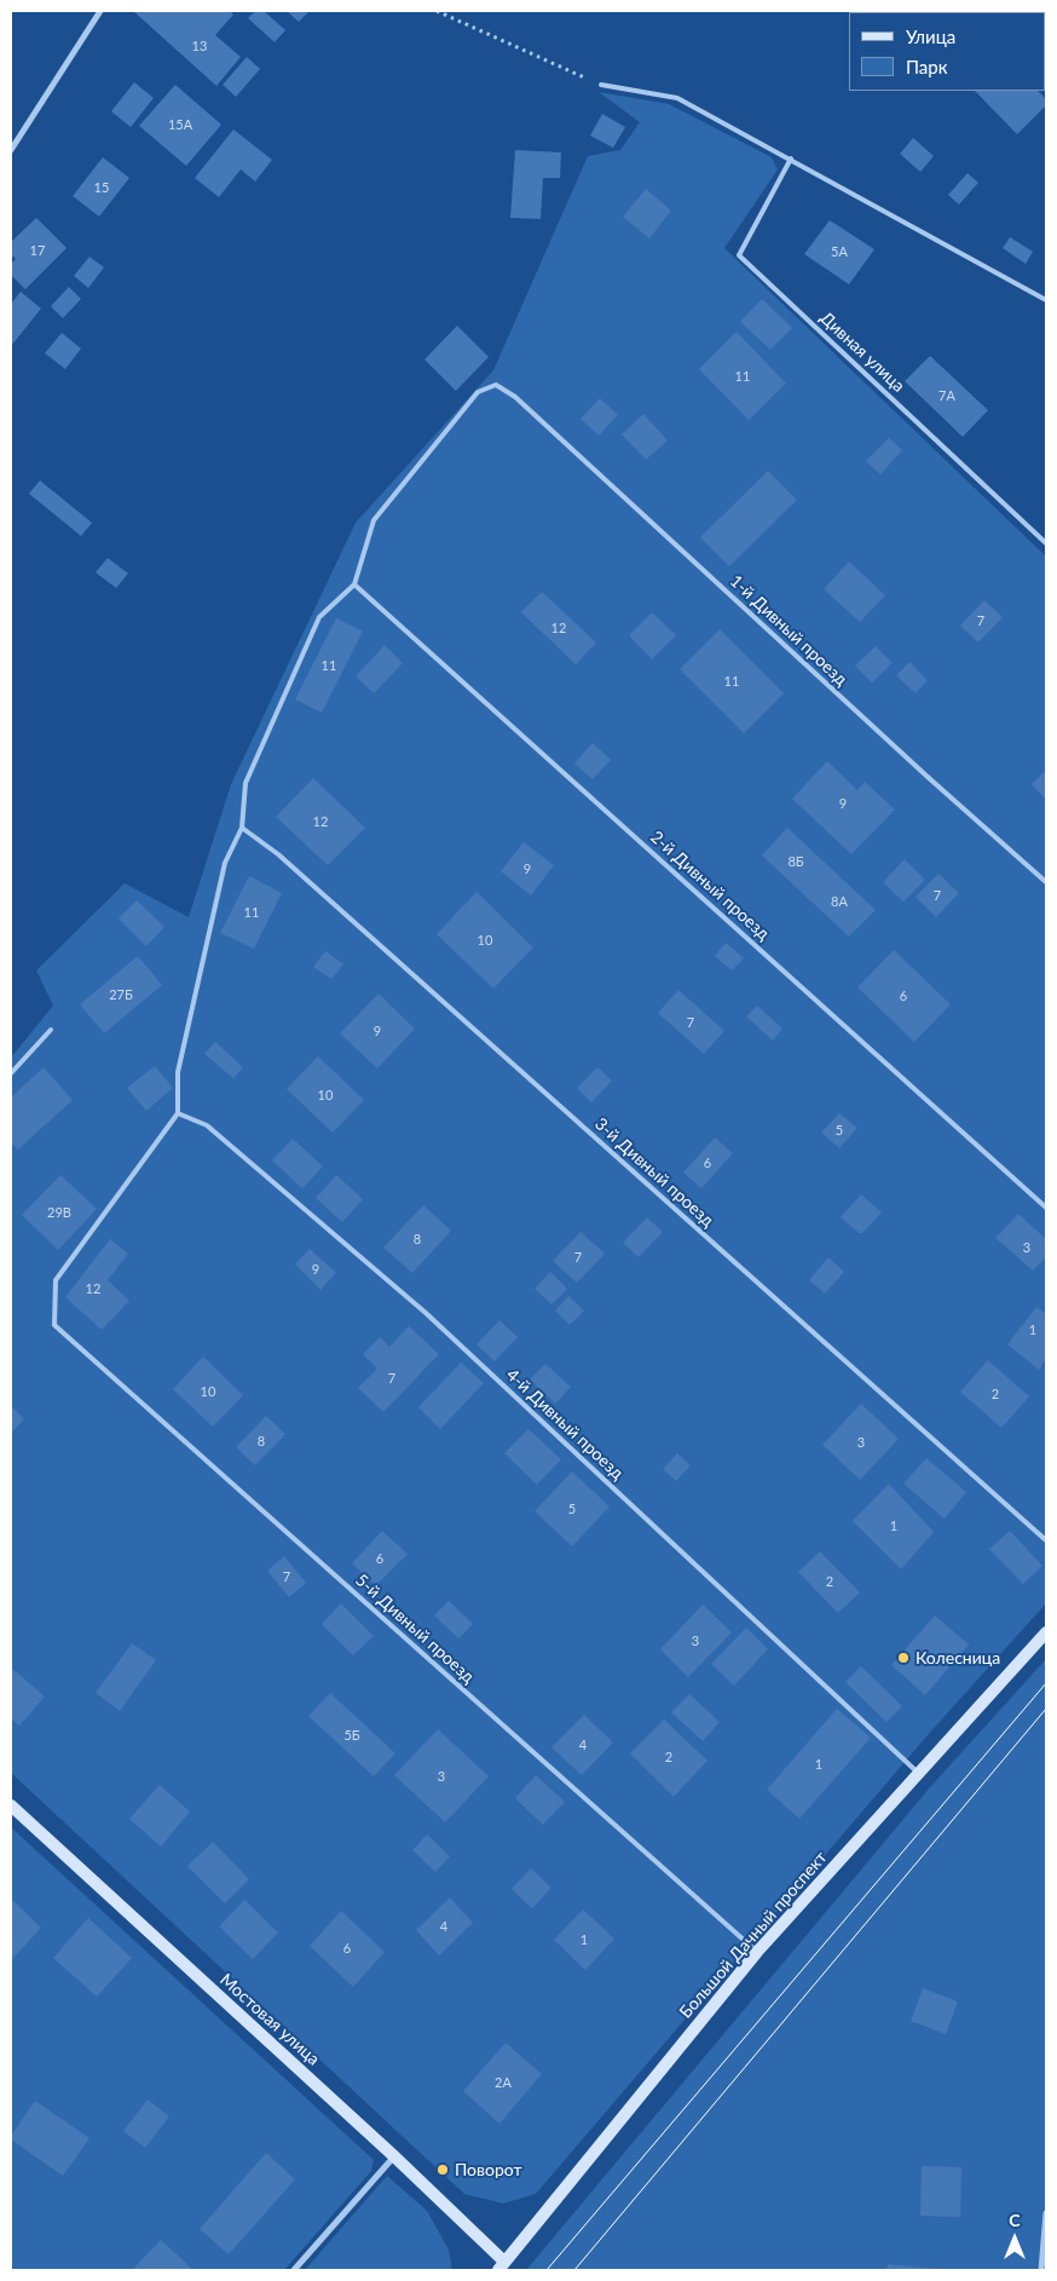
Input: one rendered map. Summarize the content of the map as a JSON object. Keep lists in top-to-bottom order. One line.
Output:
{"streets":{"main road":["Большой Дачный проспект","Мостовая улица"],"lane":["Дивная улица","1-й Дивный проезд","2-й Дивный проезд","3-й Дивный проезд","4-й Дивный проезд","5-й Дивный проезд"]},"crossings":[["1-й Дивный проезд","2-й Дивный проезд"],["4-й Дивный проезд","5-й Дивный проезд"],["4-й Дивный проезд","Большой Дачный проспект"],["5-й Дивный проезд","Большой Дачный проспект"],["Большой Дачный проспект","Мостовая улица"]],"places":["Колесница","Поворот"],"house_numbers":["13","15А","15","17","5А","11","7А","7","12","11","11","9","12","8Б","9","7","8А","11","10","27Б","6","7","9","10","5","6","29В","8","3","7","9","12","1","7","10","2","8","3","5","1","6","7","2","3","5Б","4","2","1","3","4","1","6","2А"],"legend":["Улица","Парк"],"north":"top"}
